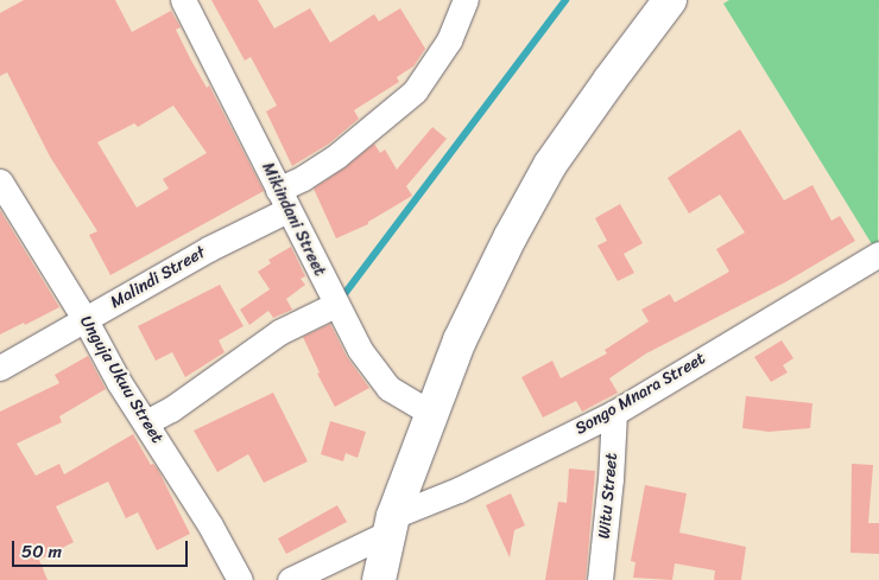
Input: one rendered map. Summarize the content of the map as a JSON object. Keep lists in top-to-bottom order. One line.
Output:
{"streets":{"street":["Mikindani Street","Malindi Street","Unguja Ukuu Street","Songo Mnara Street","Witu Street"]},"crossings":[["Mikindani Street","Malindi Street"],["Malindi Street","Unguja Ukuu Street"],["Songo Mnara Street","Witu Street"]],"scale_bar":"50 m"}
